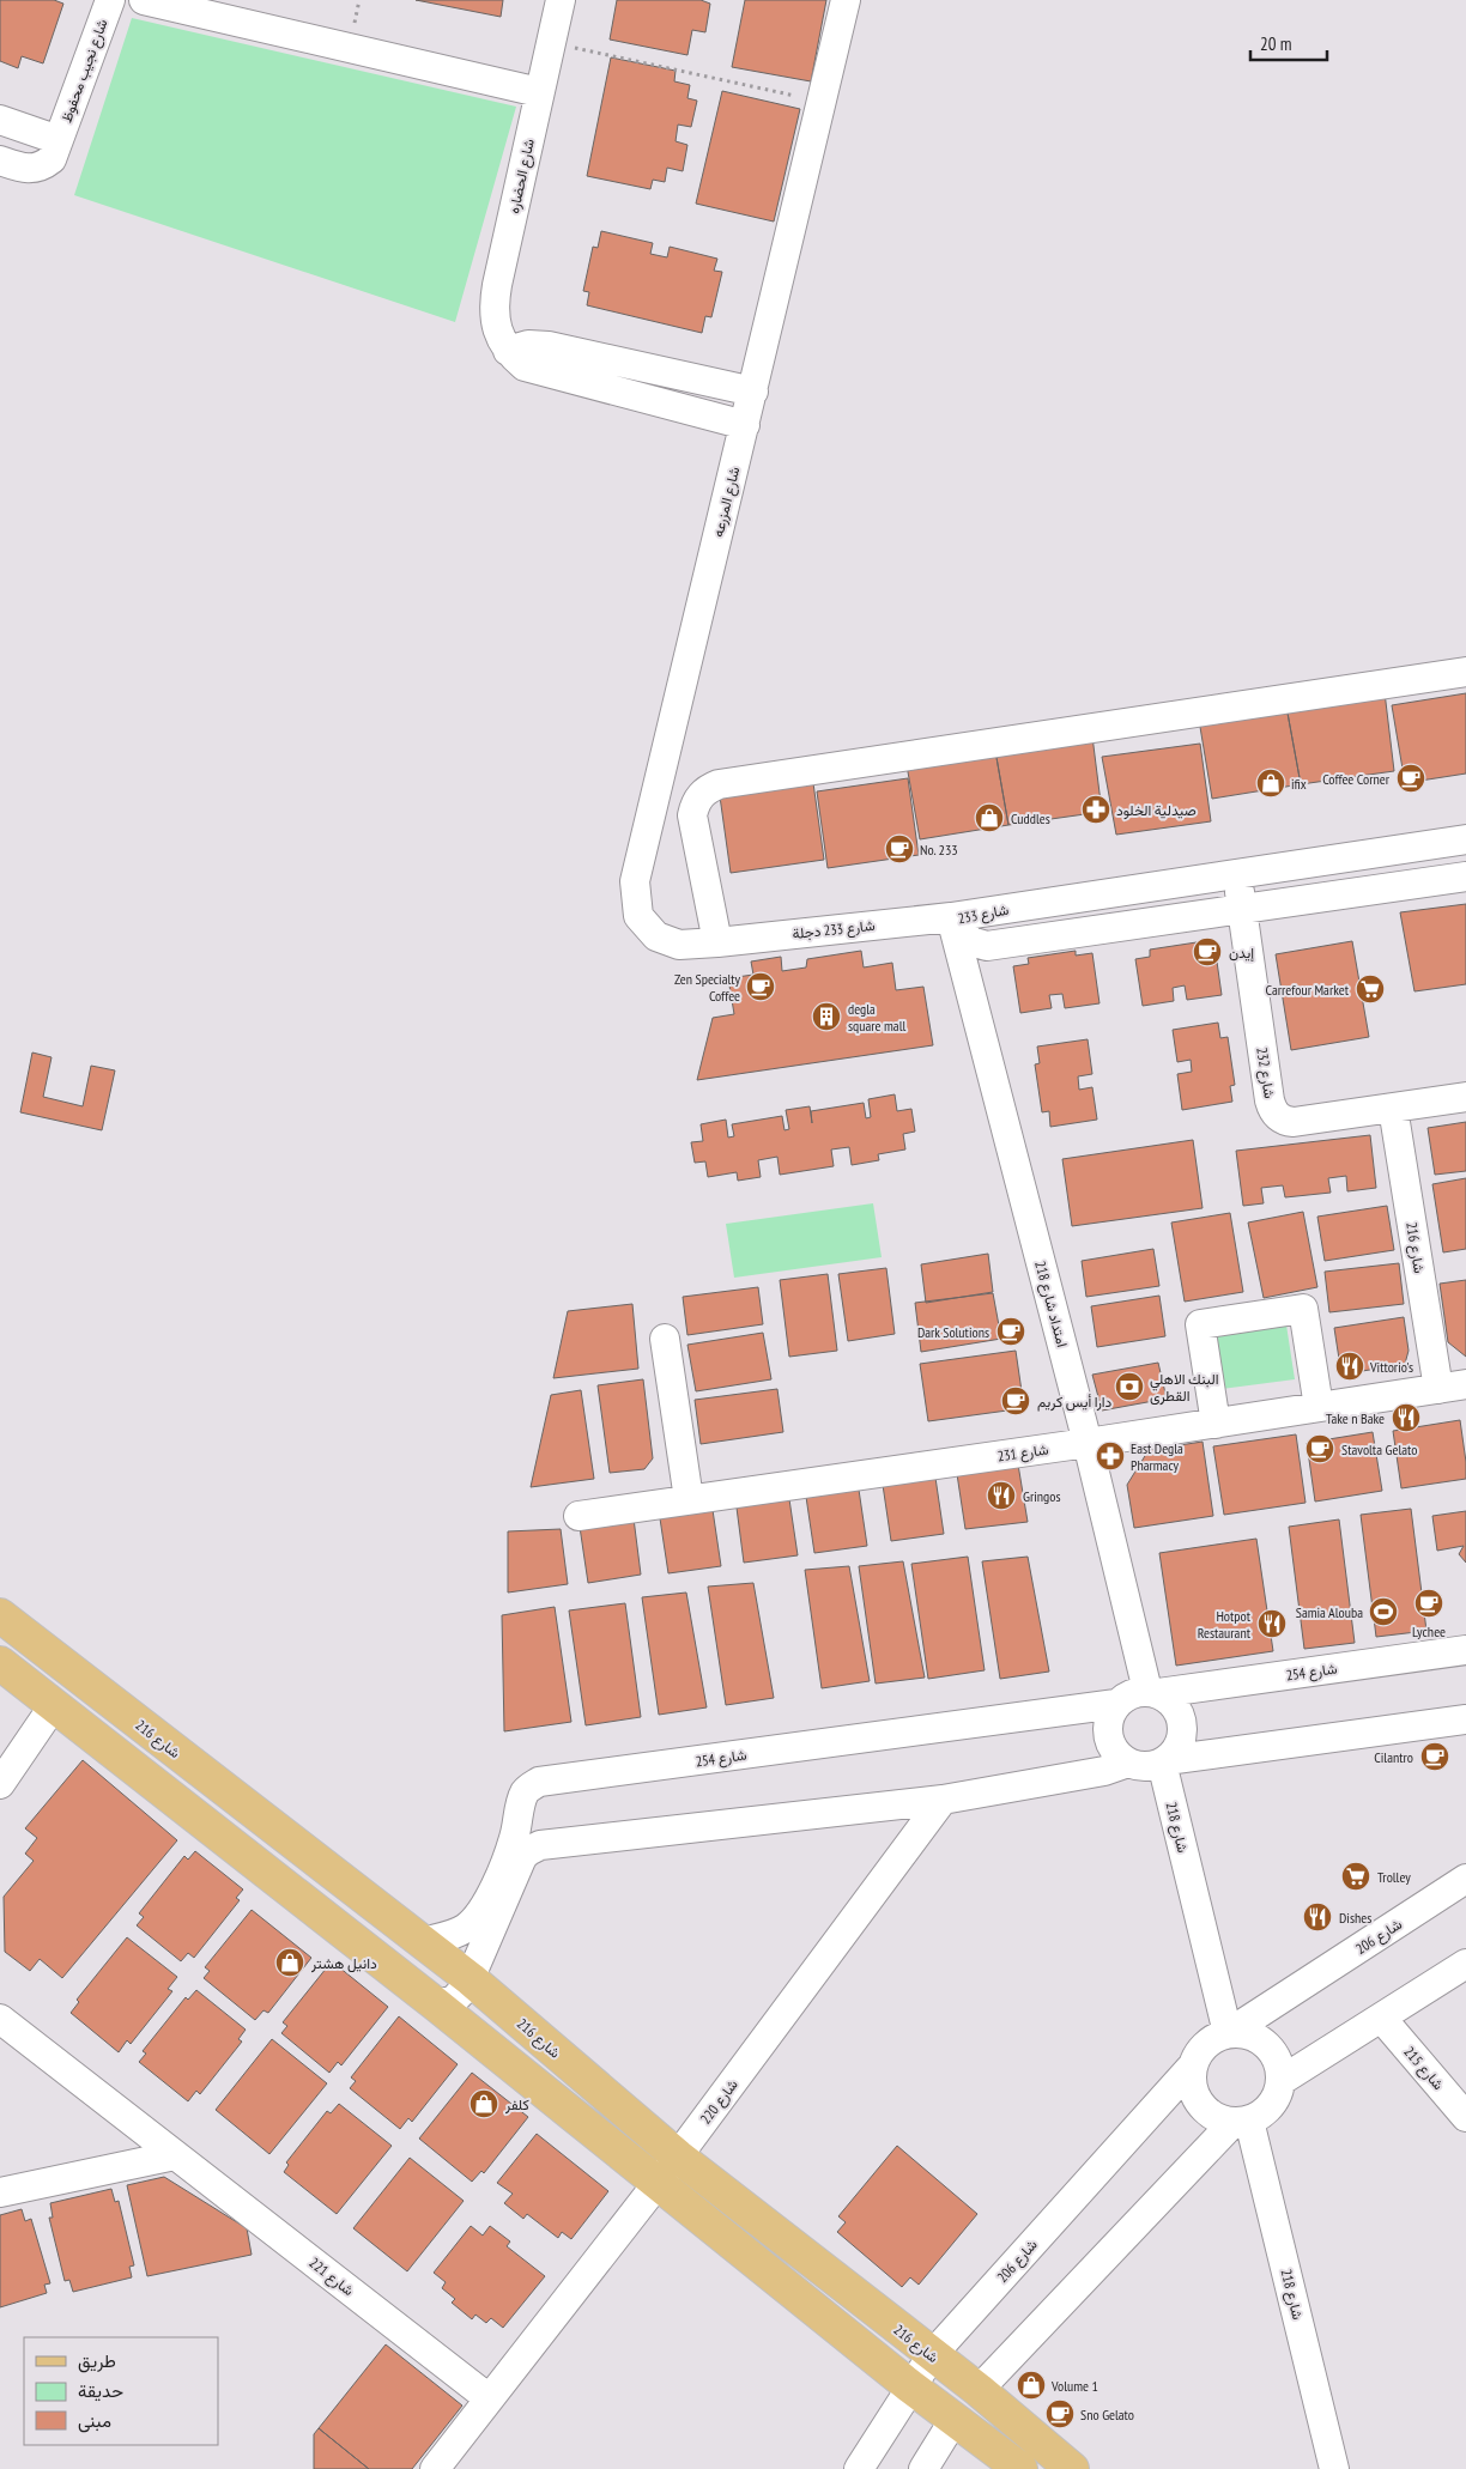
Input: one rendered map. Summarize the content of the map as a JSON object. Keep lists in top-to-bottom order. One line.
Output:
{"streets":{"main road":["شارع 216"],"street":["شارع نجيب محفوظ","شارع الحضاره","شارع المزرعه","شارع 233","شارع 233 دجلة","شارع 232","امتداد شارع 218","شارع 231","شارع 254","شارع 218","شارع 206","شارع 215","شارع 220","شارع 221"]},"crossings":[["شارع الحضاره","شارع المزرعه"],["شارع المزرعه","شارع 233 دجلة"],["شارع 233","شارع 233 دجلة"],["شارع 233","شارع 232"],["شارع 233","امتداد شارع 218"],["شارع 233 دجلة","امتداد شارع 218"],["شارع 232","شارع 216"],["شارع 216","شارع 231"],["شارع 216","شارع 254"],["شارع 216","شارع 206"],["شارع 216","شارع 220"],["امتداد شارع 218","شارع 231"],["امتداد شارع 218","شارع 254"],["امتداد شارع 218","شارع 218"],["شارع 254","شارع 218"],["شارع 218","شارع 206"],["شارع 220","شارع 221"]],"places":{"cafe":["Coffee Corner","No. 233","إيدن","Zen Specialty Coffee","Dark Solutions","دارا أيس كريم","Stavolta Gelato","Lychee","Cilantro","Sno Gelato"],"shop":["ifix","Cuddles","دانيل هشتر","كلفر","Volume 1"],"pharmacy":["صيدلية الخلود","East Degla Pharmacy"],"supermarket":["Carrefour Market","Trolley"],"building":["degla square mall"],"restaurant":["Vittorio's","Take n Bake","Gringos","Hotpot Restaurant","Dishes"],"bank":["البنك الاهلي القطرى"],"sports":["Samia Alouba"]},"legend":["طريق","حديقة","مبنى"],"scale_bar":"20 m"}
